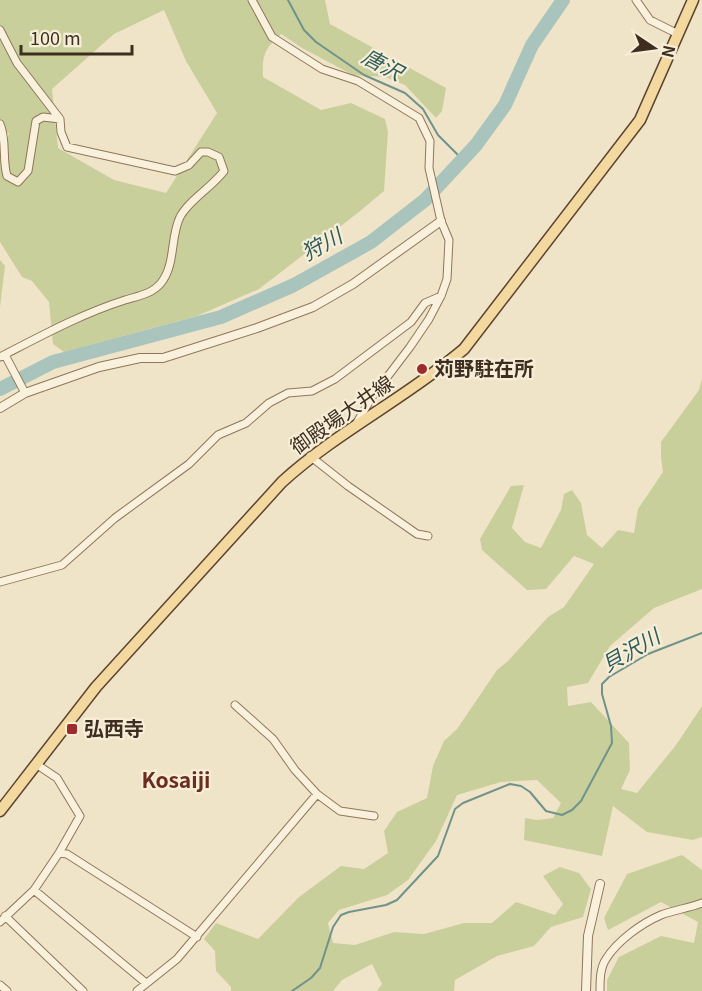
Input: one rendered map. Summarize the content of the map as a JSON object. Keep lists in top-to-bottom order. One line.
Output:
{"streets":{"main road":["御殿場大井線"]},"districts":["Kosaiji"],"water":["唐沢","狩川","貝沢川"],"places":{"other":["苅野駐在所"],"transit":["弘西寺"]},"scale_bar":"100 m","north":"right"}
